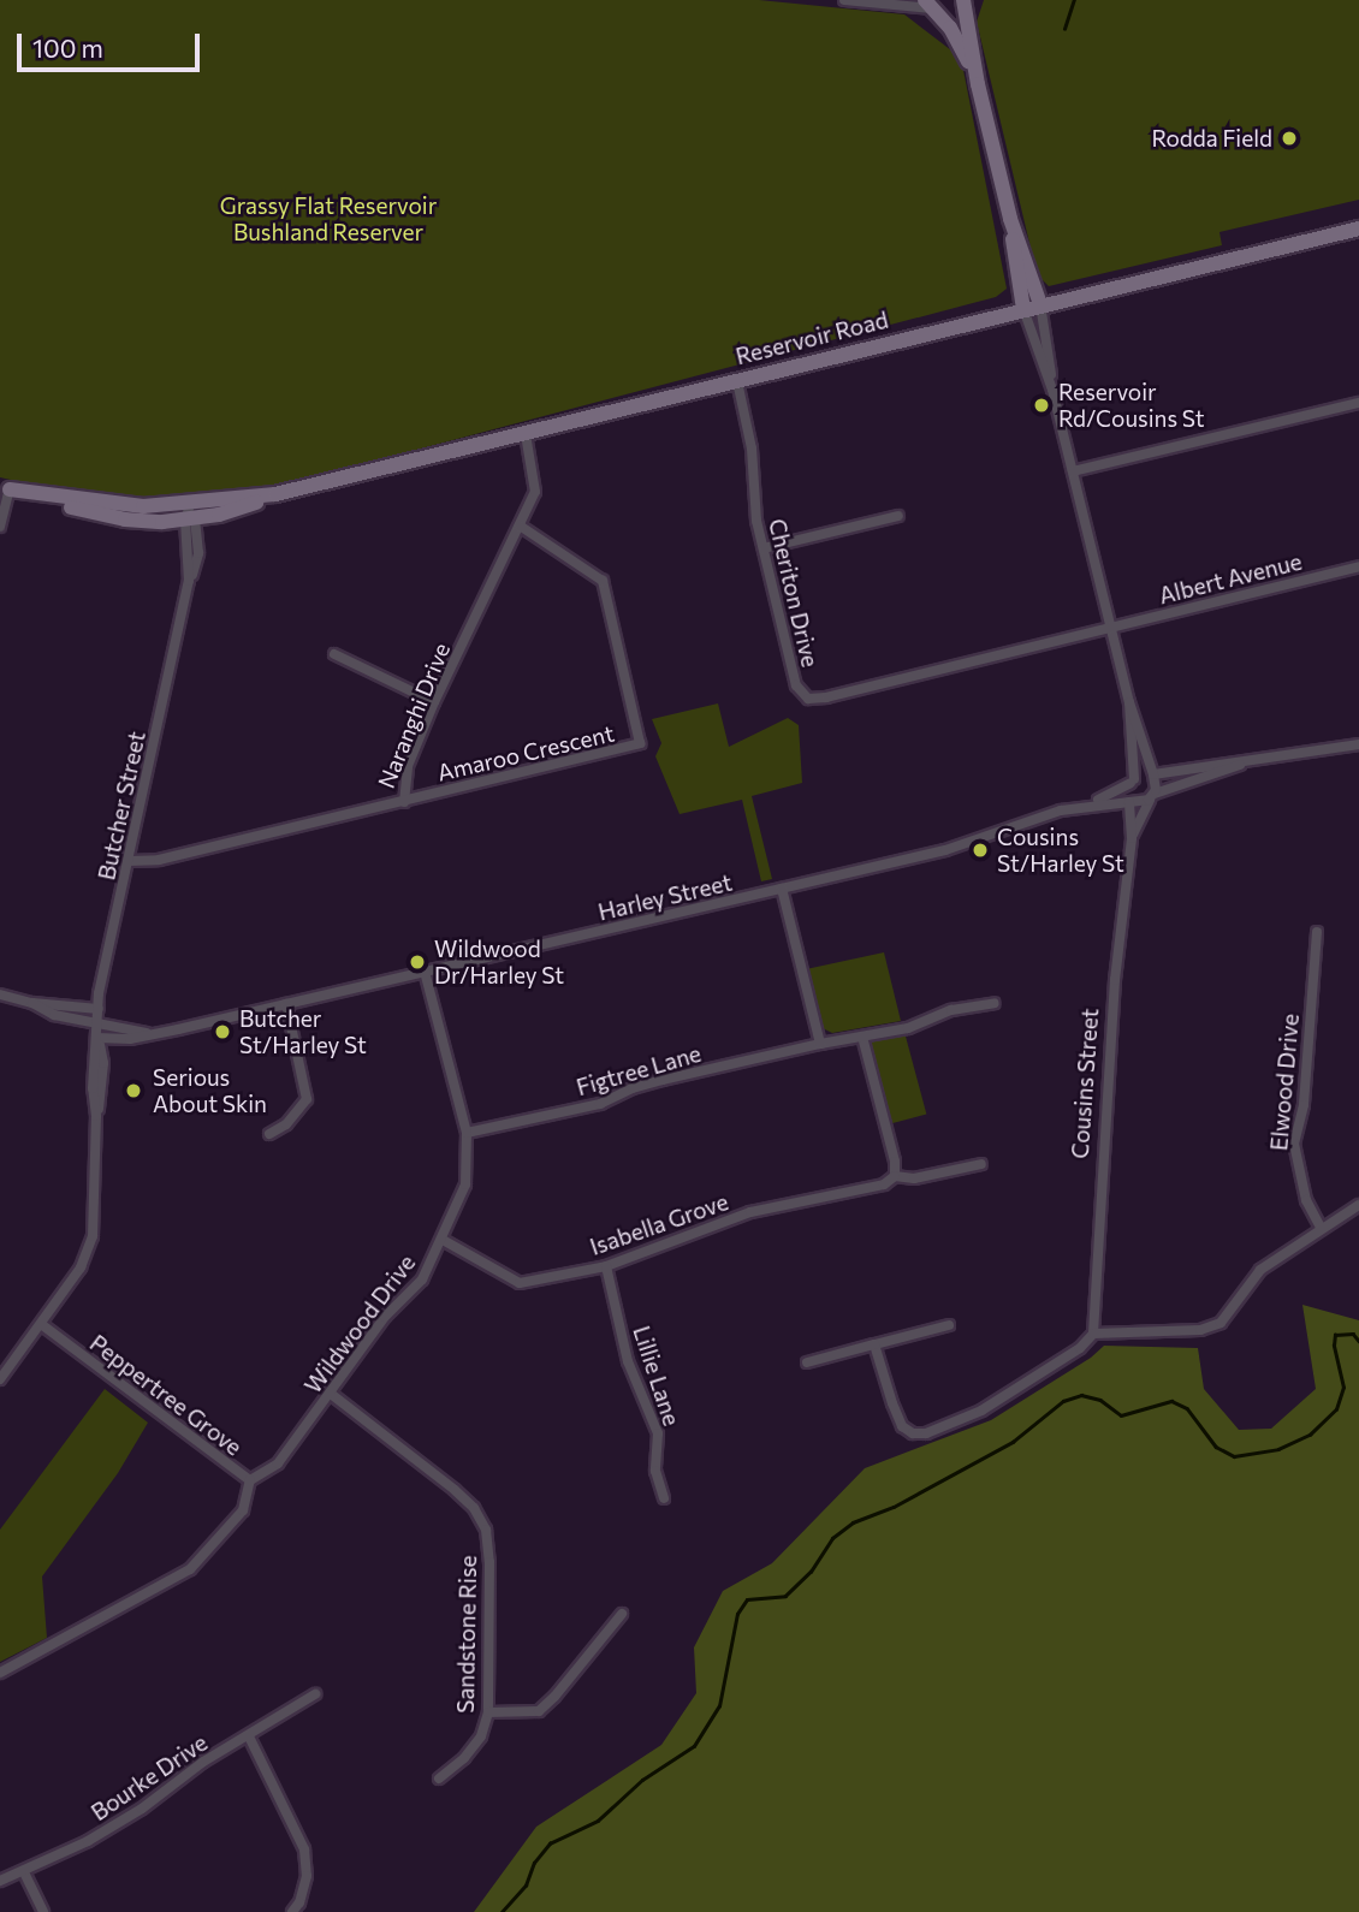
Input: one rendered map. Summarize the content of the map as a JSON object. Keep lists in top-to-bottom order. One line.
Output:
{"streets":{"main road":["Reservoir Road"],"street":["Albert Avenue","Cheriton Drive","Naranghi Drive","Amaroo Crescent","Butcher Street","Harley Street","Figtree Lane","Elwood Drive","Cousins Street","Isabella Grove","Wildwood Drive","Lillie Lane","Peppertree Grove","Sandstone Rise","Bourke Drive"]},"crossings":[["Reservoir Road","Cheriton Drive"],["Reservoir Road","Naranghi Drive"],["Reservoir Road","Butcher Street"],["Albert Avenue","Cheriton Drive"],["Naranghi Drive","Amaroo Crescent"],["Naranghi Drive","Butcher Street"],["Butcher Street","Harley Street"],["Butcher Street","Peppertree Grove"],["Harley Street","Cousins Street"],["Harley Street","Wildwood Drive"],["Figtree Lane","Wildwood Drive"],["Isabella Grove","Wildwood Drive"],["Isabella Grove","Lillie Lane"],["Wildwood Drive","Peppertree Grove"],["Wildwood Drive","Sandstone Rise"]],"parks":["Grassy Flat Reservoir Bushland Reserver"],"places":["Rodda Field","Reservoir Rd/Cousins St","Cousins St/Harley St","Wildwood Dr/Harley St","Butcher St/Harley St","Serious About Skin"],"scale_bar":"100 m"}
